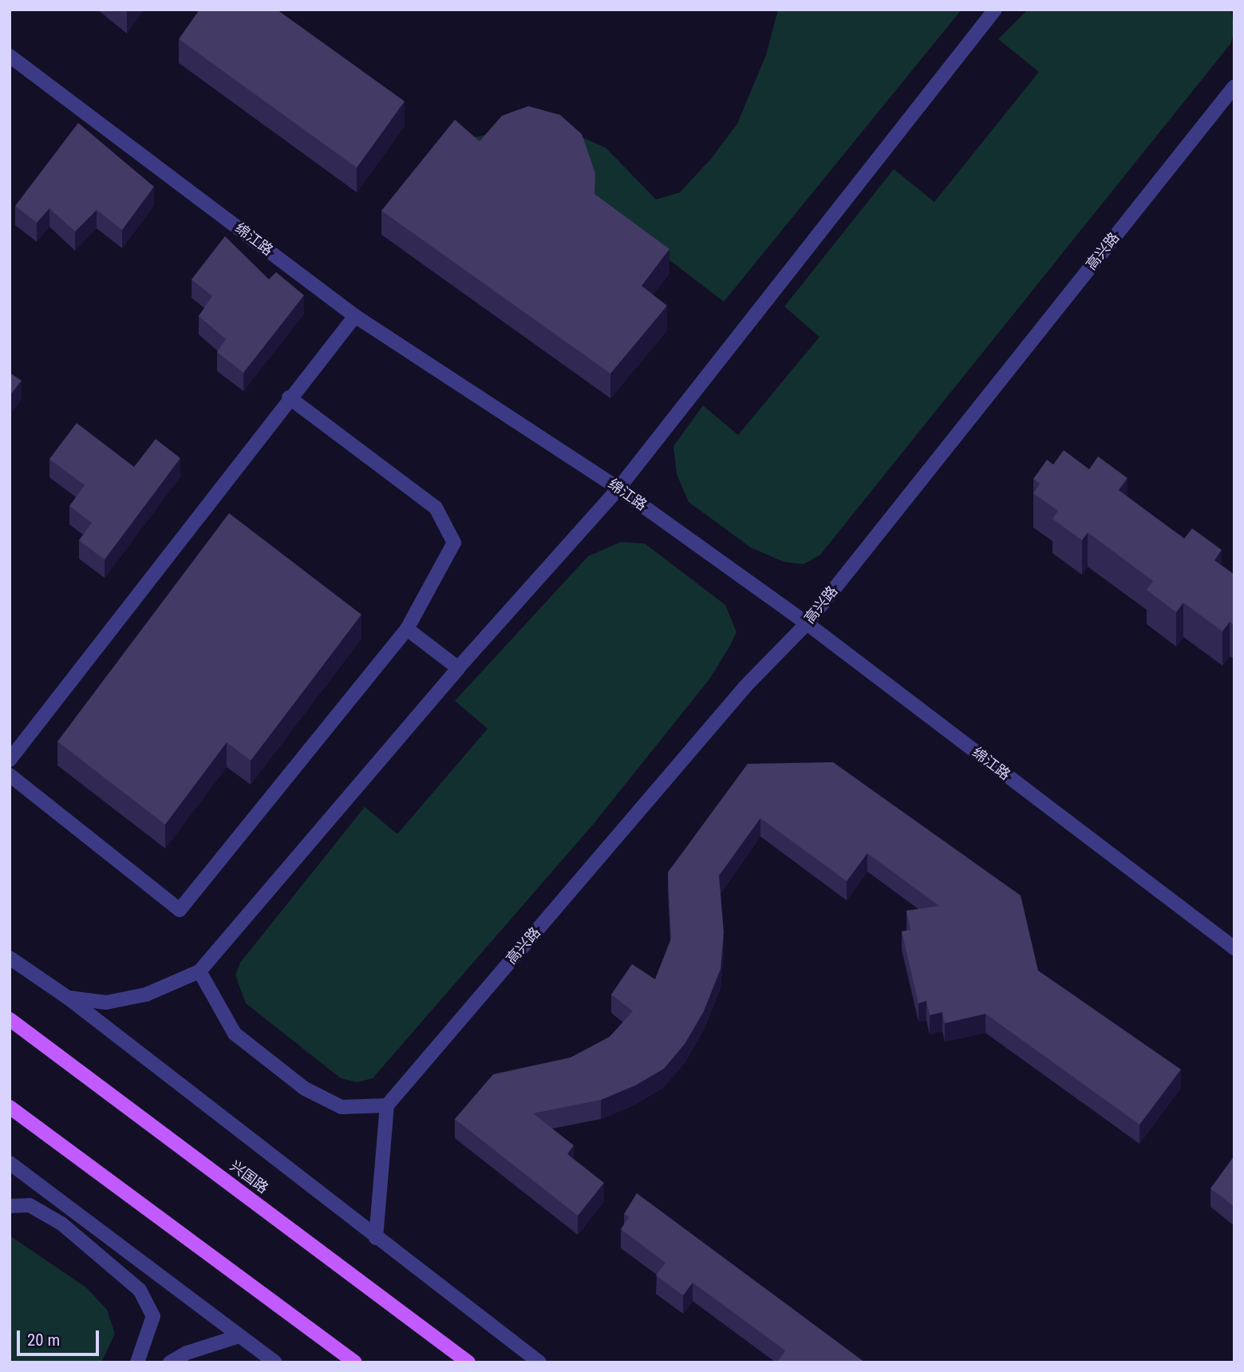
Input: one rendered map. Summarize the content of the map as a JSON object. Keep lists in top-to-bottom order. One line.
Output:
{"streets":{"main road":["兴国路"],"street":["绵江路","高兴路"]},"crossings":[["绵江路","高兴路"]],"scale_bar":"20 m"}
